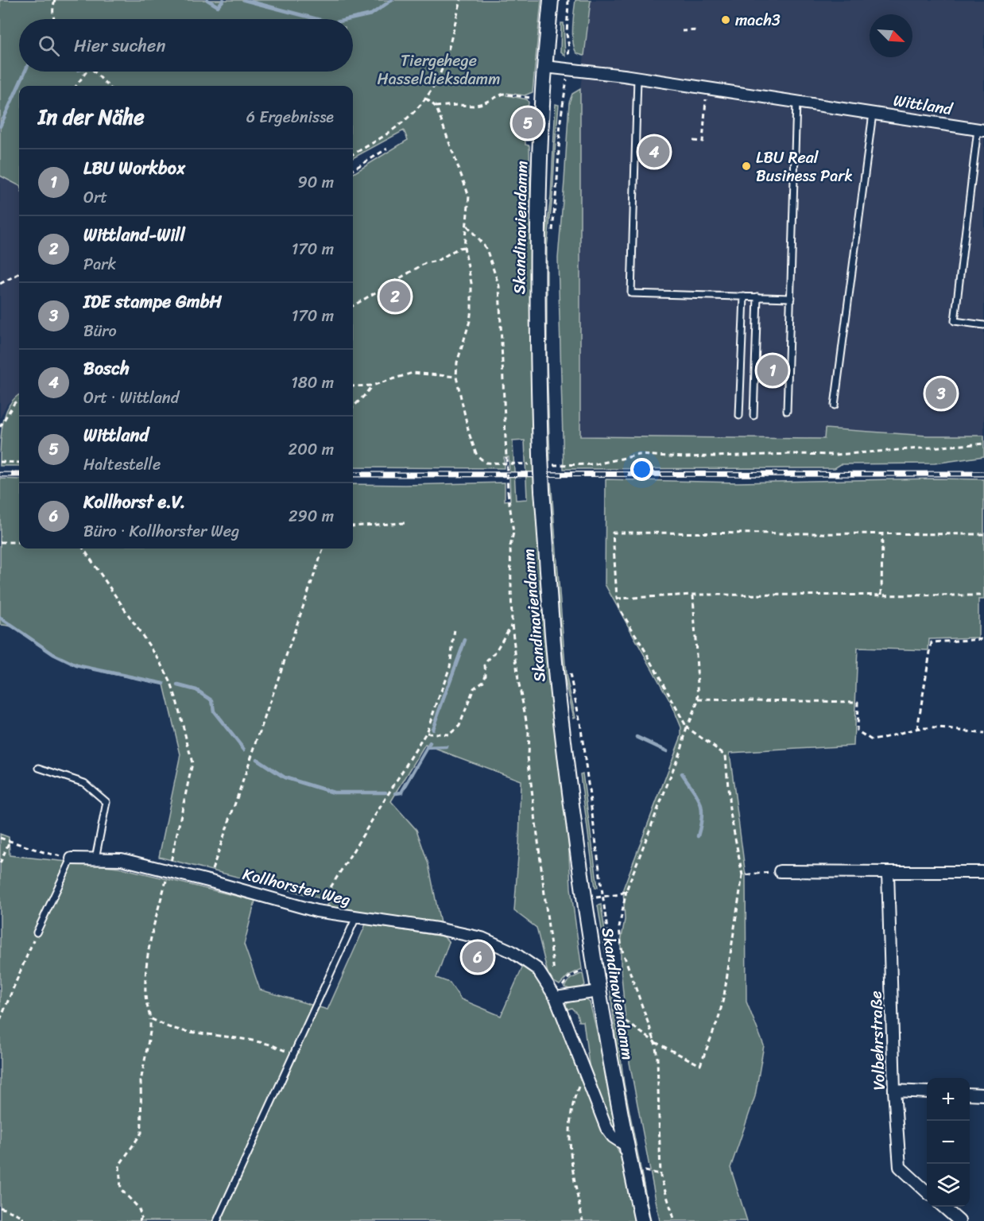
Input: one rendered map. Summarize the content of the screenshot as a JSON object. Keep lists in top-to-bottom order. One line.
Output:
{"streets":{"main road":["Skandinaviendamm"],"street":["Wittland","Kollhorster Weg","Volbehrstraße"]},"crossings":[["Wittland","Skandinaviendamm"],["Skandinaviendamm","Kollhorster Weg"]],"parks":["Tiergehege Hasseldieksdamm"],"places":["mach3","LBU Real Business Park"],"north":"bottom right","page":{"search":"Hier suchen","heading":["In der Nähe","6 Ergebnisse"],"pins":["5","4","2","1","3","6"],"list":[{"mark":"1","name":"LBU Workbox","note":"Ort","value":"90 m"},{"mark":"2","name":"Wittland-Will","note":"Park","value":"170 m"},{"mark":"3","name":"IDE stampe GmbH","note":"Büro","value":"170 m"},{"mark":"4","name":"Bosch","note":"Ort · Wittland","value":"180 m"},{"mark":"5","name":"Wittland","note":"Haltestelle","value":"200 m"},{"mark":"6","name":"Kollhorst e.V.","note":"Büro · Kollhorster Weg","value":"290 m"}],"map_buttons":["+","−"]}}
